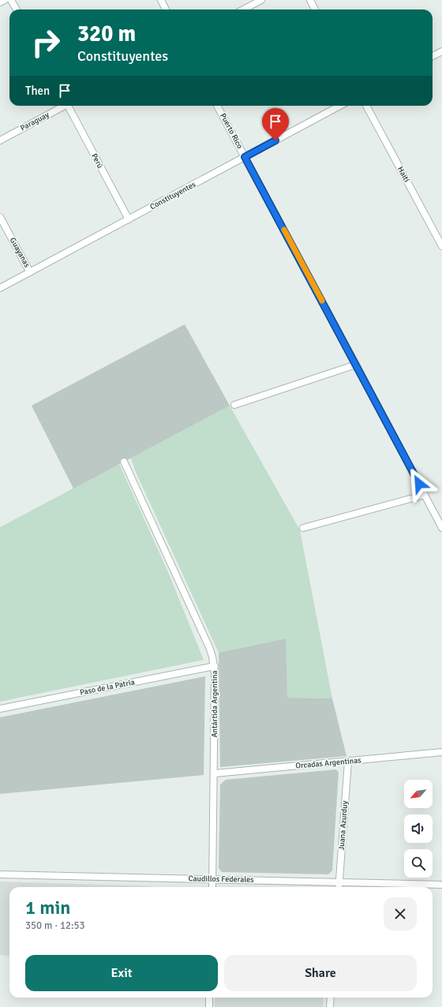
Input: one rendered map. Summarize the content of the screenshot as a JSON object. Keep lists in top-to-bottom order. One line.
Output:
{"streets":{"street":["Paraguay","Puerto Rico","Perú","Haití","Constituyentes","Guayanas","Paso de la Patria","Antártida Argentina","Orcadas Argentinas","Juana Azurduy","Caudillos Federales"]},"crossings":[["Puerto Rico","Constituyentes"],["Perú","Constituyentes"],["Constituyentes","Guayanas"],["Paso de la Patria","Antártida Argentina"],["Antártida Argentina","Orcadas Argentinas"],["Antártida Argentina","Caudillos Federales"],["Orcadas Argentinas","Juana Azurduy"],["Juana Azurduy","Caudillos Federales"]],"north":"bottom left","page":{"turn":["320 m","Constituyentes"],"then":"Then","heading":["1 min","350 m · 12:53"],"buttons":["Exit","Share"]}}
